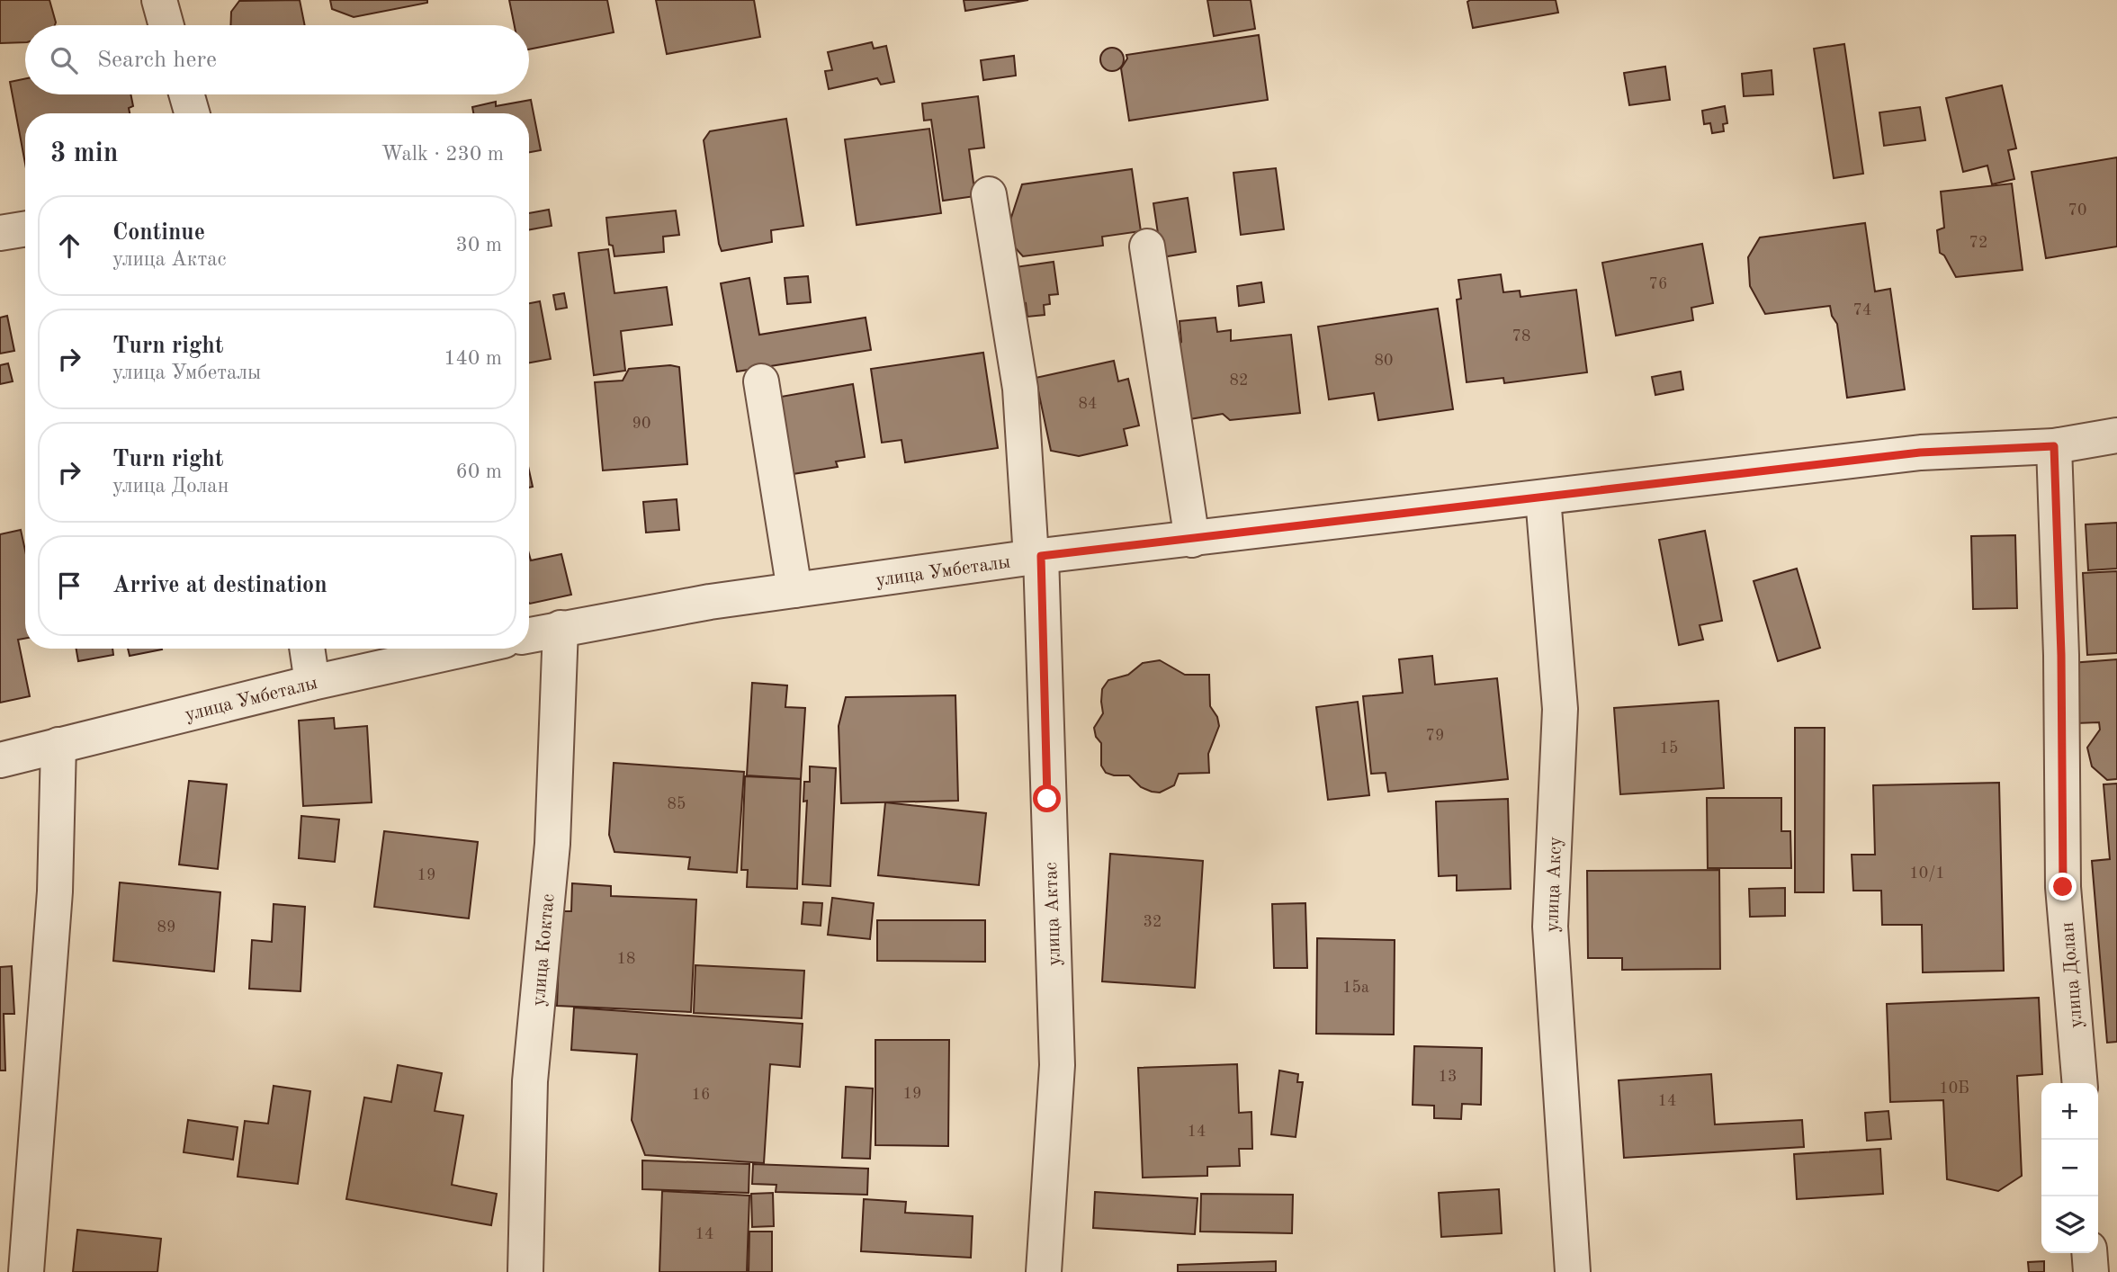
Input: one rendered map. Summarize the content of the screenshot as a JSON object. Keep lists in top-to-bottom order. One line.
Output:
{"streets":{"street":["улица Умбеталы","улица Аксу","улица Актас","улица Коктас","улица Долан"]},"crossings":[["улица Умбеталы","улица Аксу"],["улица Умбеталы","улица Актас"],["улица Умбеталы","улица Коктас"],["улица Умбеталы","улица Долан"]],"house_numbers":["70","72","76","74","78","80","82","84","90","79","15","85","10/1","19","32","89","18","15а","13","10Б","19","16","14","14","14"],"page":{"search":"Search here","heading":["3 min","Walk · 230 m"],"list":[["Continue","улица Актас","30 m"],["Turn right","улица Умбеталы","140 m"],["Turn right","улица Долан","60 m"],"Arrive at destination"],"map_buttons":["+","−"]}}
